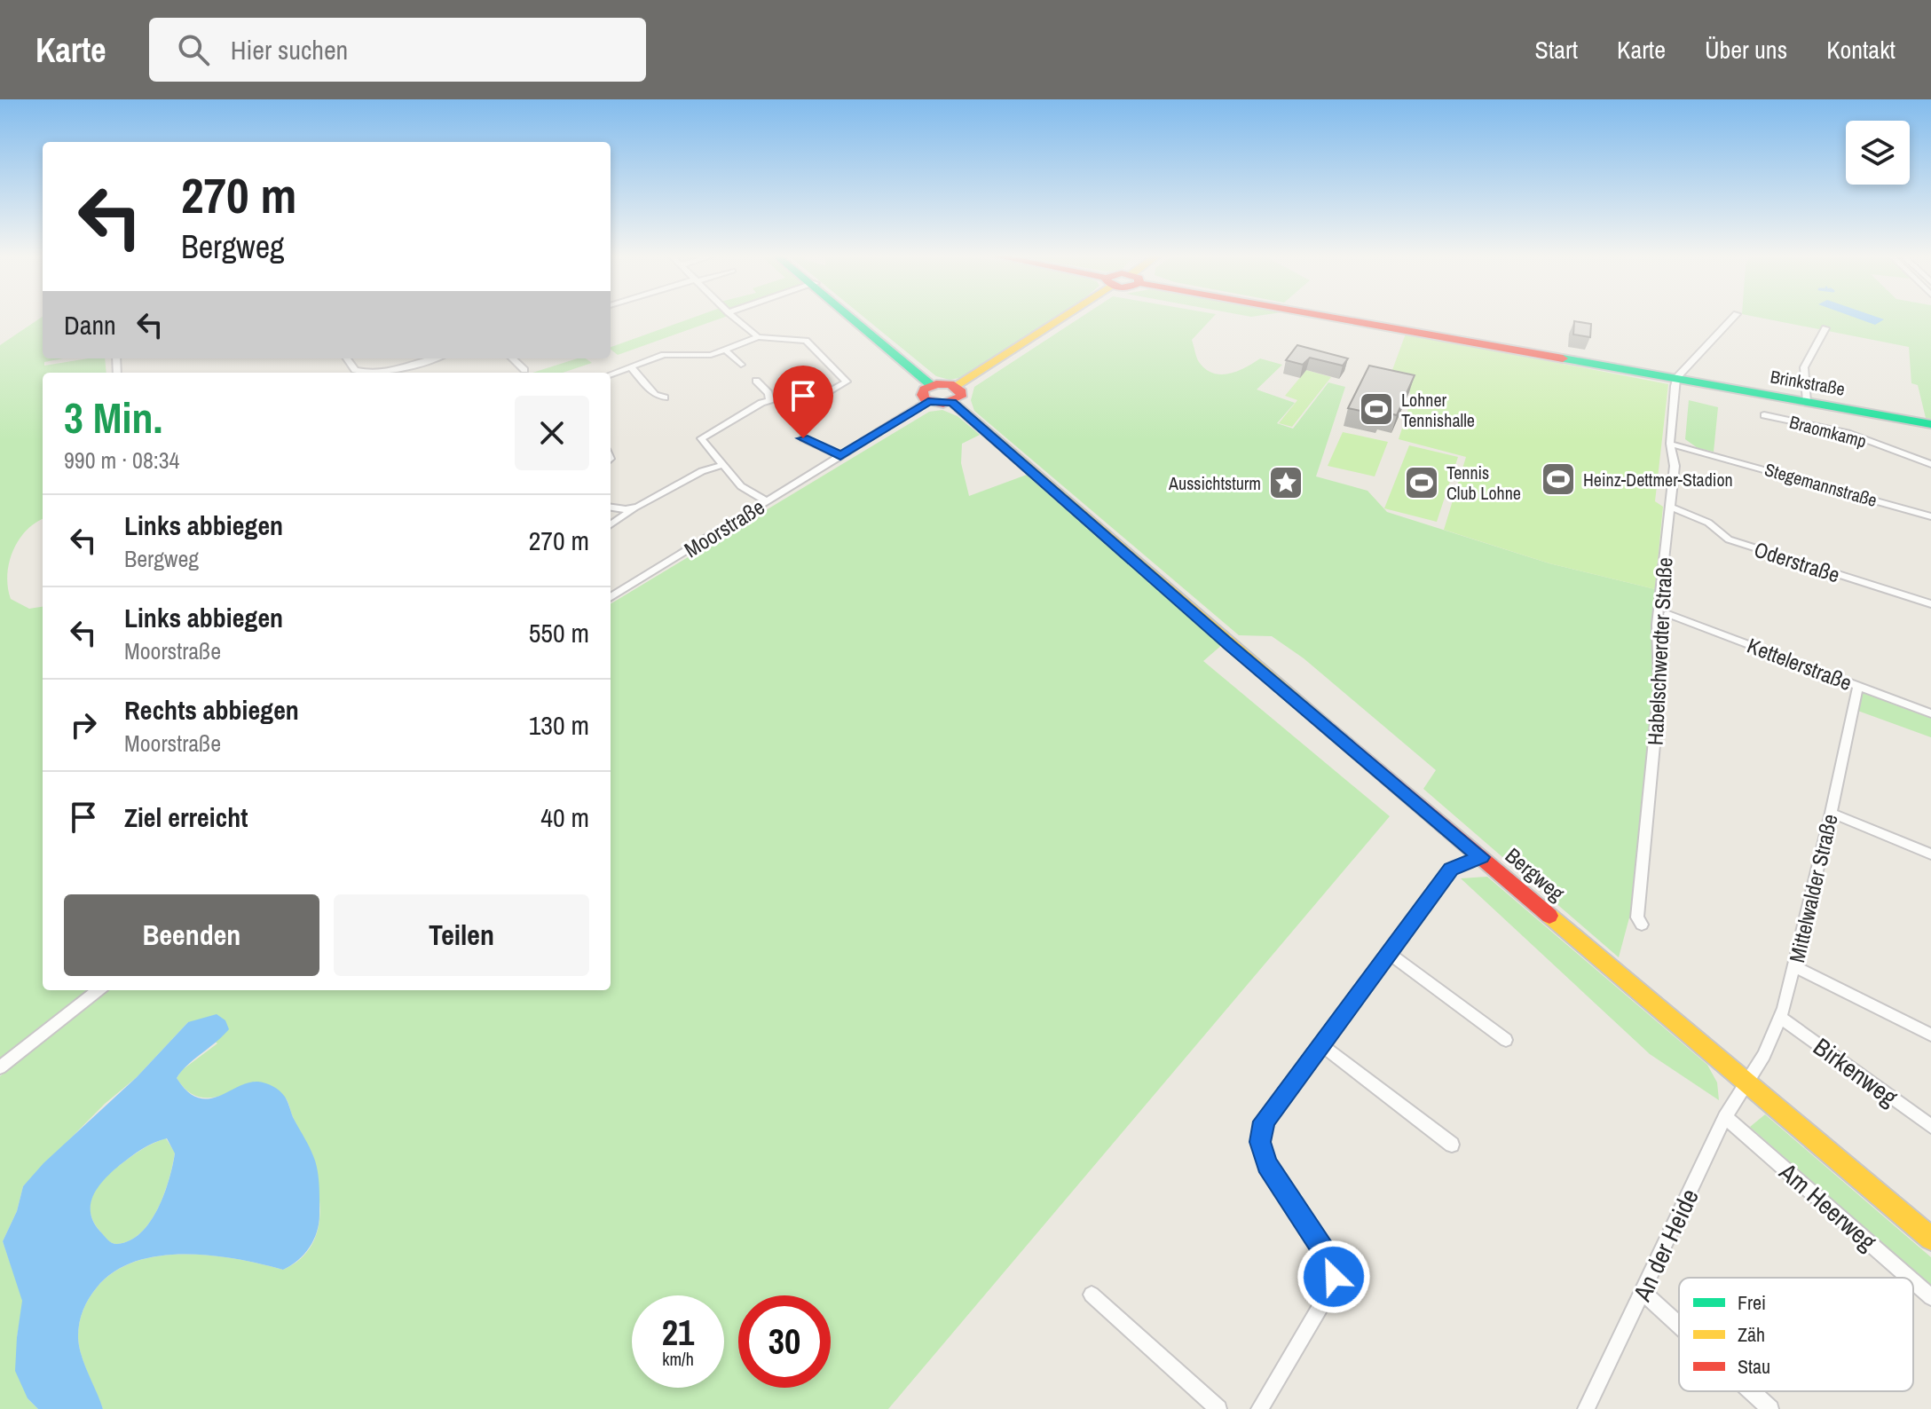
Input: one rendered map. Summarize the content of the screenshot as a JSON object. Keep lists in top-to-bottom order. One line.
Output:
{"streets":{"main road":["Brinkstraße","Bergweg"],"street":["Braomkamp","Stegemannstraße","Moorstraße","Oderstraße","Habelschwerdter Straße","Kettelerstraße","Mittelwalder Straße","Birkenweg","Am Heerweg","An der Heide"]},"crossings":[["Brinkstraße","Habelschwerdter Straße"],["Stegemannstraße","Habelschwerdter Straße"],["Oderstraße","Habelschwerdter Straße"],["Kettelerstraße","Mittelwalder Straße"],["Bergweg","Mittelwalder Straße"],["Bergweg","An der Heide"],["Mittelwalder Straße","Birkenweg"],["Mittelwalder Straße","An der Heide"],["Am Heerweg","An der Heide"]],"places":{"sports":["Lohner Tennishalle","Heinz-Dettmer-Stadion","Tennis Club Lohne"],"place":["Aussichtsturm"]},"legend":["Frei","Zäh","Stau"],"page":{"header":"Karte","search":"Hier suchen","nav":["Start","Karte","Über uns","Kontakt"],"turn":["270 m","Bergweg"],"then":"Dann","heading":["3 Min.","990 m · 08:34"],"list":[{"name":"Links abbiegen","note":"Bergweg","value":"270 m"},{"name":"Links abbiegen","note":"Moorstraße","value":"550 m"},{"name":"Rechts abbiegen","note":"Moorstraße","value":"130 m"},{"name":"Ziel erreicht","value":"40 m"}],"buttons":["Beenden","Teilen"],"speed":"21 km/h","limit":"30"}}
